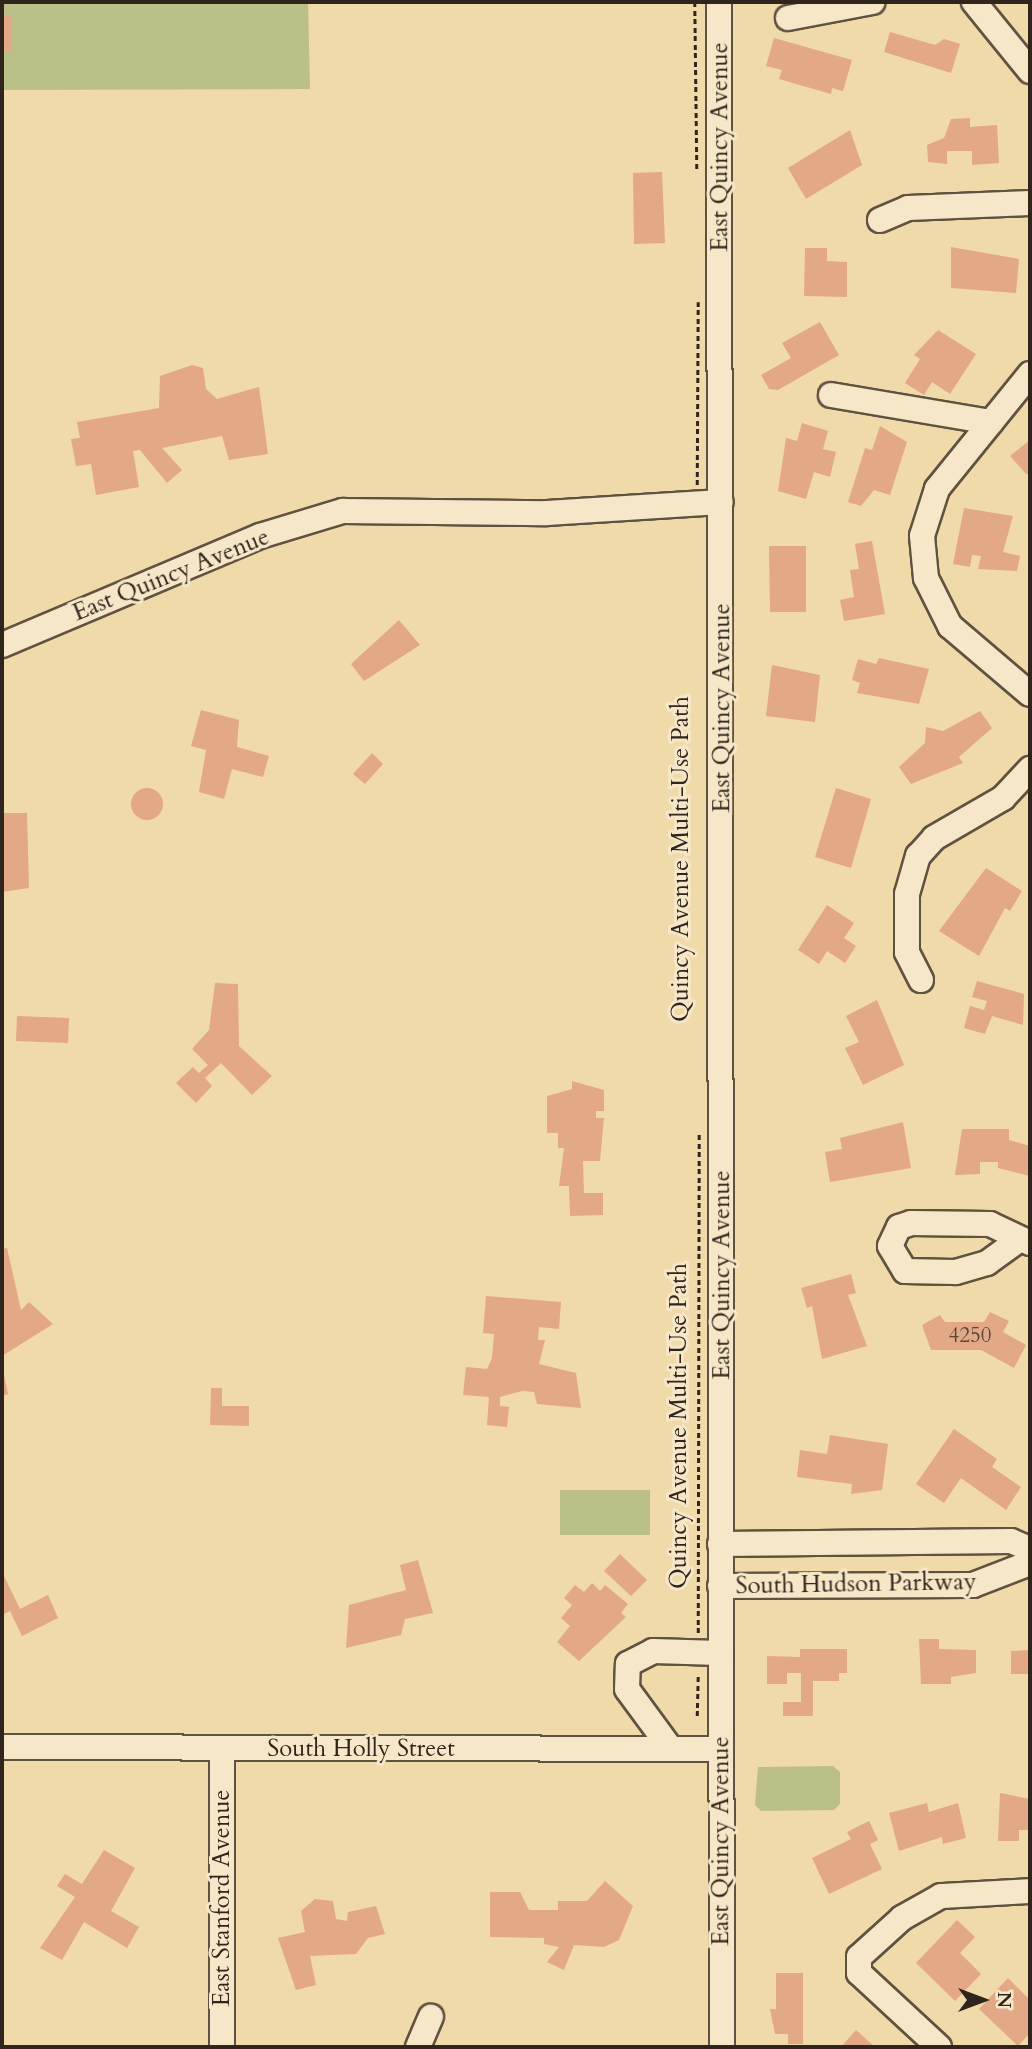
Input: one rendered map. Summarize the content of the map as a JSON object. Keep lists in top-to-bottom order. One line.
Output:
{"streets":{"street":["East Quincy Avenue","South Hudson Parkway","South Holly Street","East Stanford Avenue"],"path":["Quincy Avenue Multi-Use Path"]},"crossings":[["East Quincy Avenue","Quincy Avenue Multi-Use Path"],["East Quincy Avenue","South Hudson Parkway"],["East Quincy Avenue","South Holly Street"],["South Holly Street","East Stanford Avenue"]],"house_numbers":["4250"],"north":"right"}
